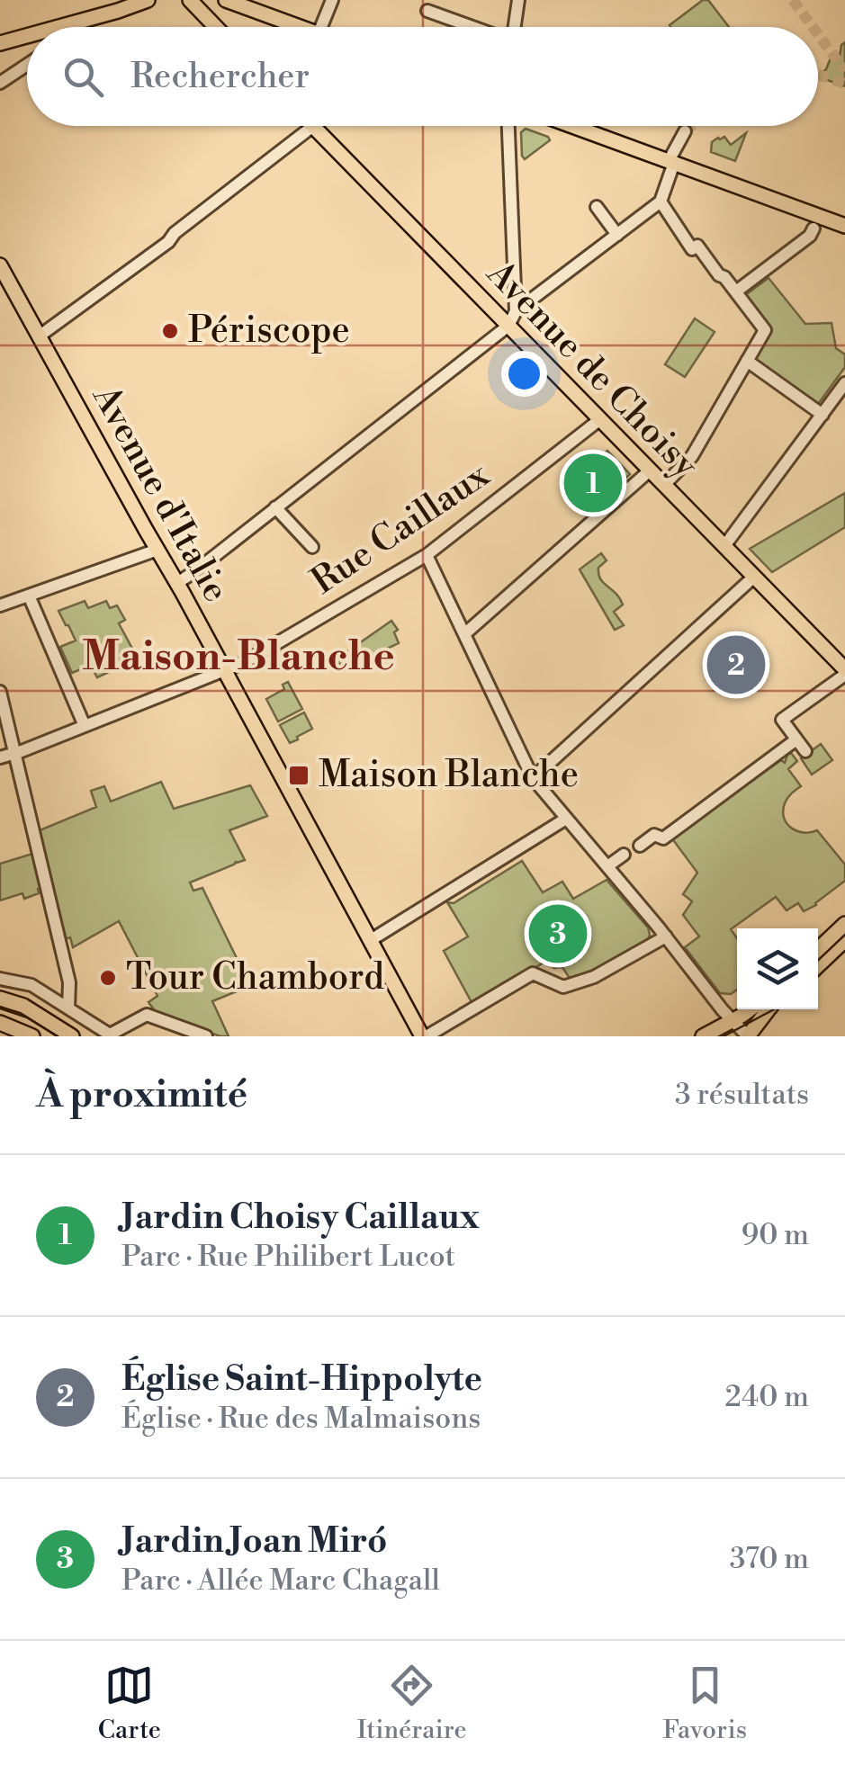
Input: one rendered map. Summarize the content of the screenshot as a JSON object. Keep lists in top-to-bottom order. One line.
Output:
{"streets":{"main road":["Avenue de Choisy","Avenue d'Italie"],"street":["Rue Caillaux"]},"crossings":[["Avenue de Choisy","Rue Caillaux"],["Avenue d'Italie","Rue Caillaux"]],"districts":["Maison-Blanche"],"places":{"other":["Périscope","Tour Chambord"],"transit":["Maison Blanche"]},"page":{"search":"Rechercher","pins":["1","2","3"],"heading":["À proximité","3 résultats"],"list":[{"mark":"1","name":"Jardin Choisy Caillaux","note":"Parc · Rue Philibert Lucot","value":"90 m"},{"mark":"2","name":"Église Saint-Hippolyte","note":"Église · Rue des Malmaisons","value":"240 m"},{"mark":"3","name":"Jardin Joan Miró","note":"Parc · Allée Marc Chagall","value":"370 m"}],"nav":["Carte","Itinéraire","Favoris"]}}
